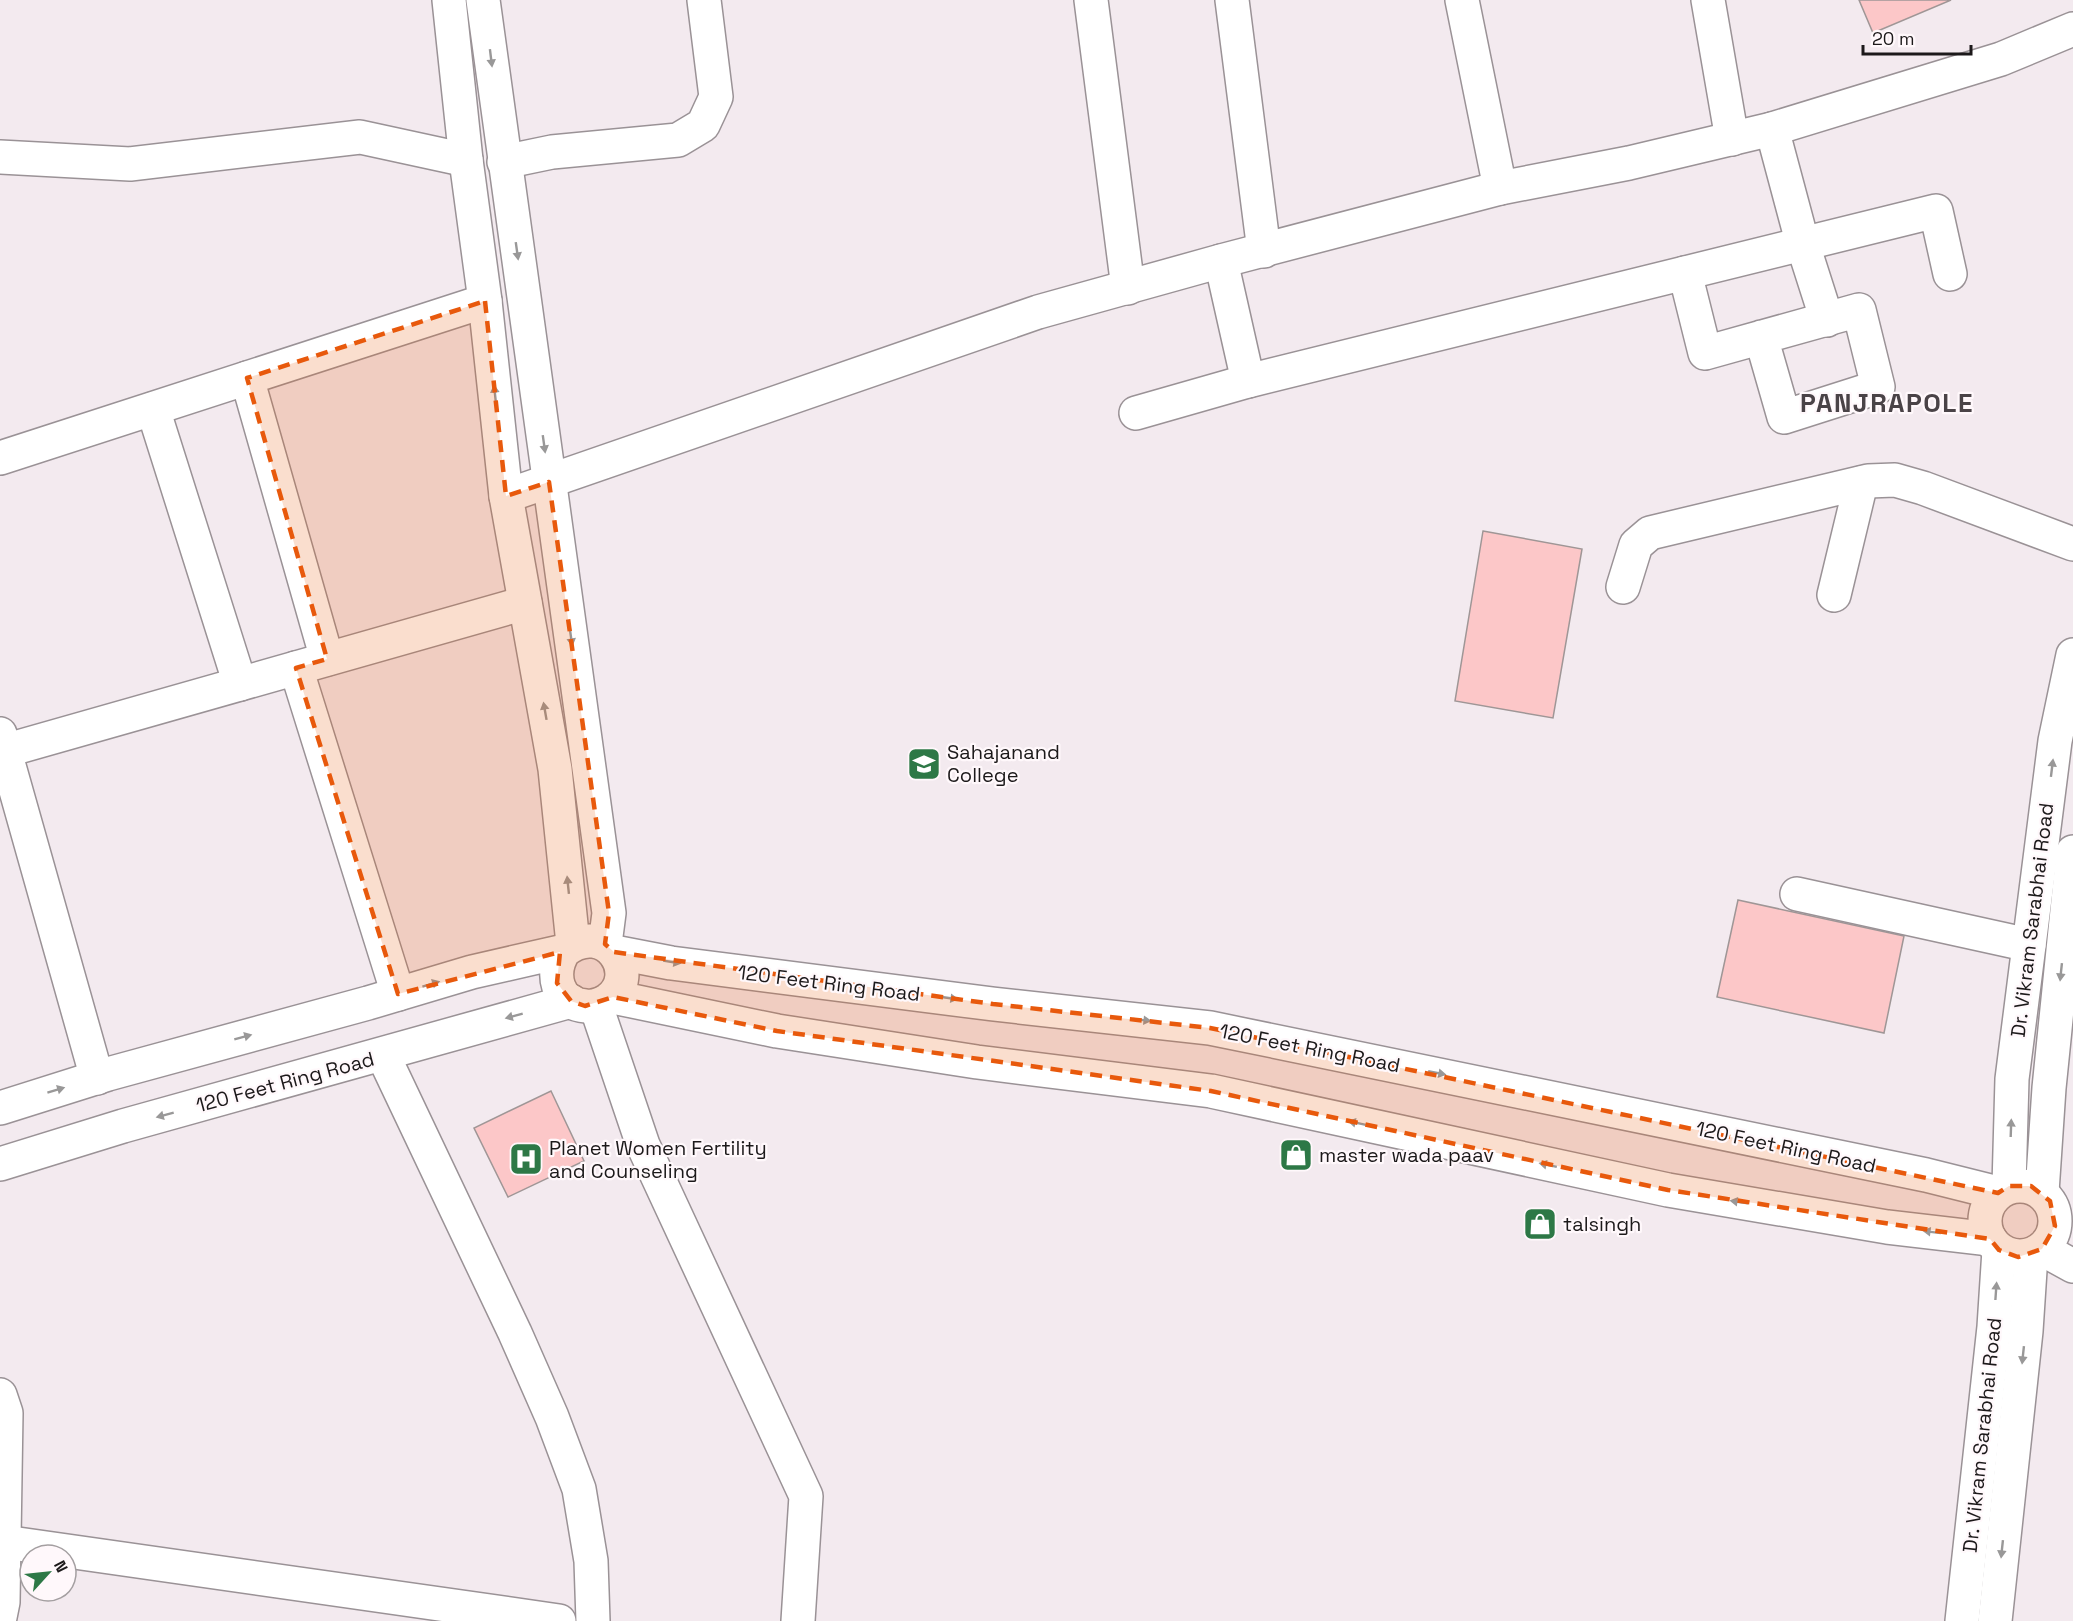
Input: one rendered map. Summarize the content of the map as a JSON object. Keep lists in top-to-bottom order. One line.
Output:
{"streets":{"street":["Dr. Vikram Sarabhai Road","120 Feet Ring Road"]},"crossings":[["Dr. Vikram Sarabhai Road","120 Feet Ring Road"]],"districts":["PANJRAPOLE"],"places":{"school or university":["Sahajanand College"],"shop":["master wada paav","talsingh"],"hospital":["Planet Women Fertility and Counseling"]},"scale_bar":"20 m","north":"top right"}
